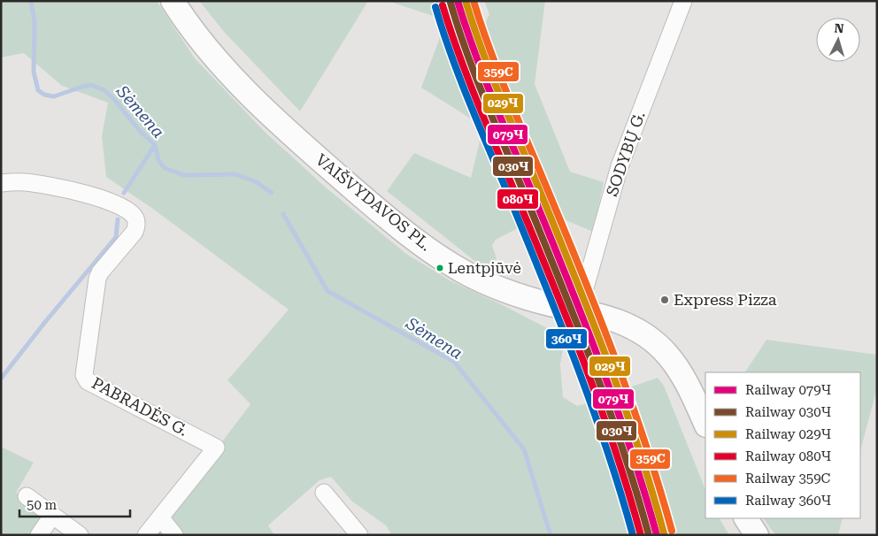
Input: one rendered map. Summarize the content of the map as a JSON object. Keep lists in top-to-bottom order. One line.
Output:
{"streets":{"main road":["VAIŠVYDAVOS PL."],"street":["SODYBŲ G.","PABRADĖS G."]},"crossings":[["SODYBŲ G.","VAIŠVYDAVOS PL."]],"water":["Sėmena"],"places":["Lentpjūvė","Express Pizza"],"lines":["rail line 079Ч","rail line 029Ч","rail line 359С","rail line 030Ч","rail line 080Ч","rail line 360Ч"],"legend":["Railway 079Ч","Railway 030Ч","Railway 029Ч","Railway 080Ч","Railway 359С","Railway 360Ч"],"scale_bar":"50 m","north":"top"}
